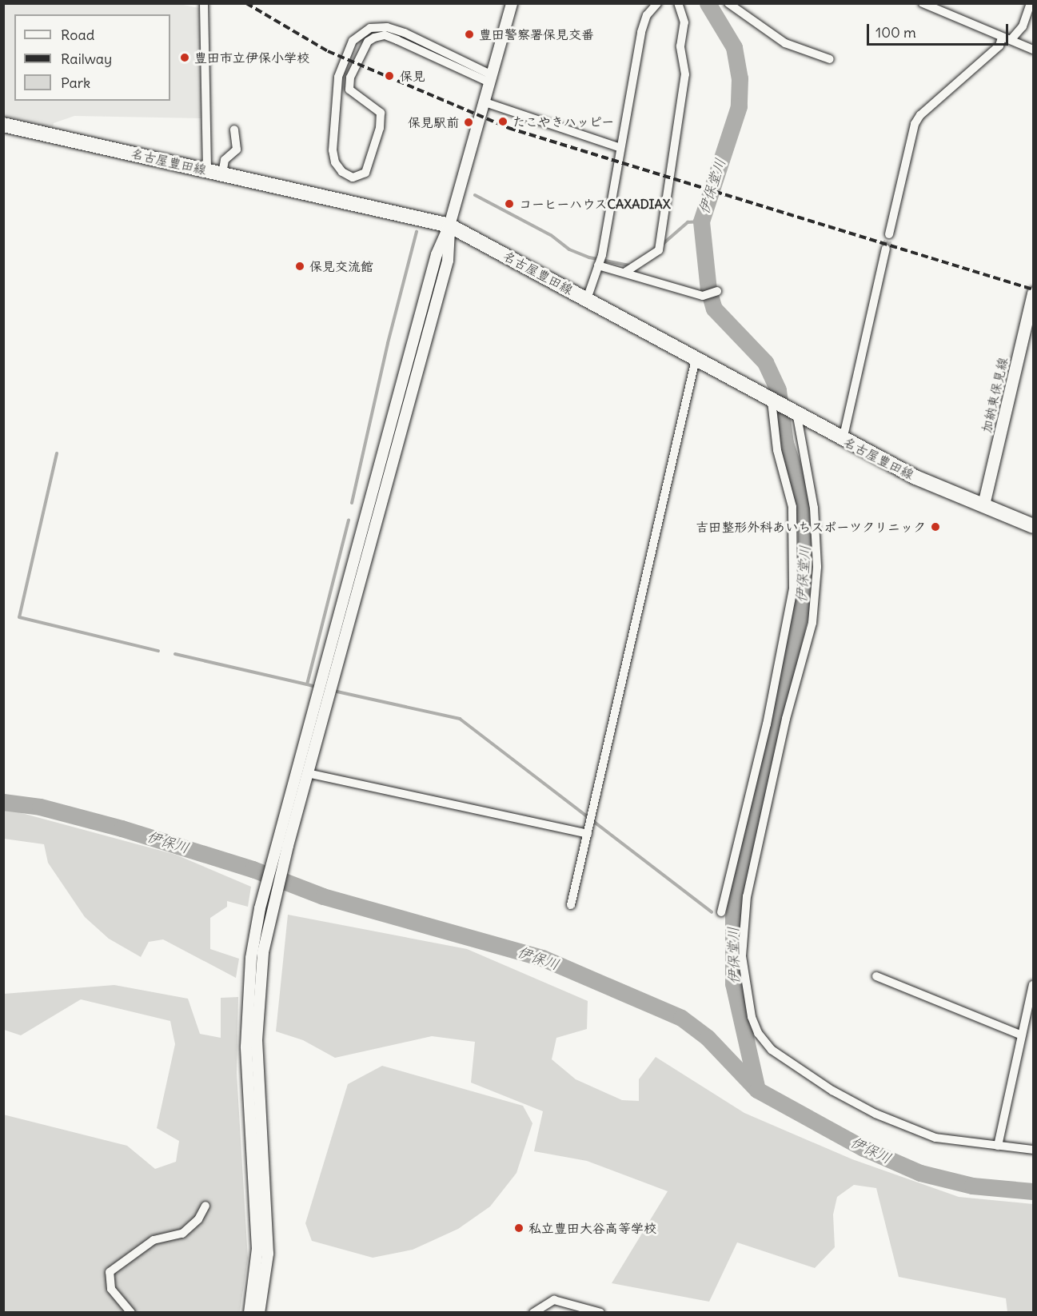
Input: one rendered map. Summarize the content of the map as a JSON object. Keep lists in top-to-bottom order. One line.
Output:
{"streets":{"main road":["名古屋豊田線","加納東保見線"]},"crossings":[["名古屋豊田線","加納東保見線"]],"water":["伊保堂川","伊保川"],"places":["豊田警察署保見交番","豊田市立伊保小学校","保見","たこやきハッピー","保見駅前","コーヒーハウスCAXADIAX","保見交流館","吉田整形外科あいちスポーツクリニック","私立豊田大谷高等学校"],"legend":["Road","Railway","Park"],"scale_bar":"100 m"}
